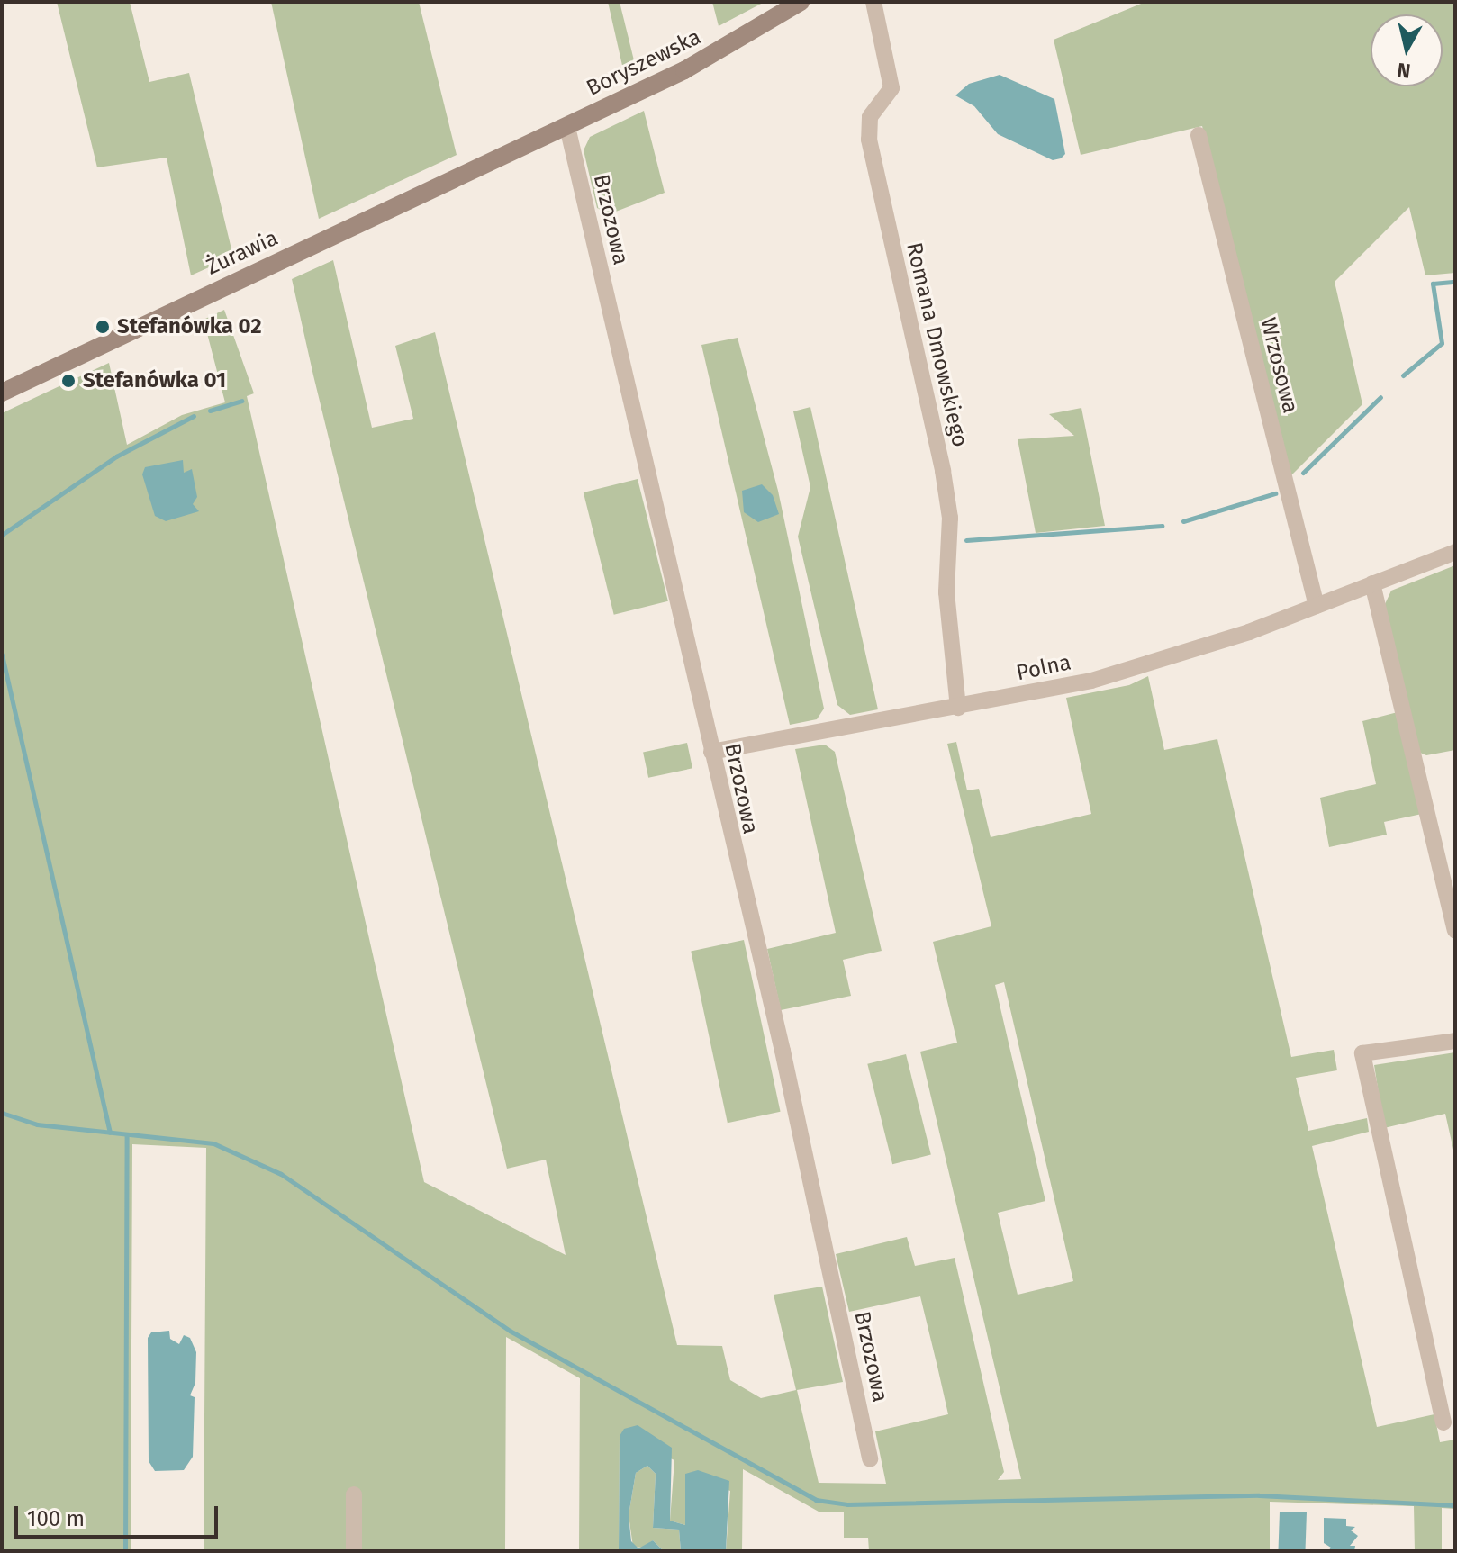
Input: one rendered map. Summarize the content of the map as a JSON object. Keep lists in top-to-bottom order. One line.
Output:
{"streets":{"main road":["Boryszewska","Żurawia"],"street":["Brzozowa","Romana Dmowskiego","Wrzosowa","Polna"]},"crossings":[["Boryszewska","Brzozowa"],["Boryszewska","Żurawia"],["Brzozowa","Polna"],["Romana Dmowskiego","Polna"],["Wrzosowa","Polna"]],"places":["Stefanówka 02","Stefanówka 01"],"scale_bar":"100 m","north":"bottom"}
